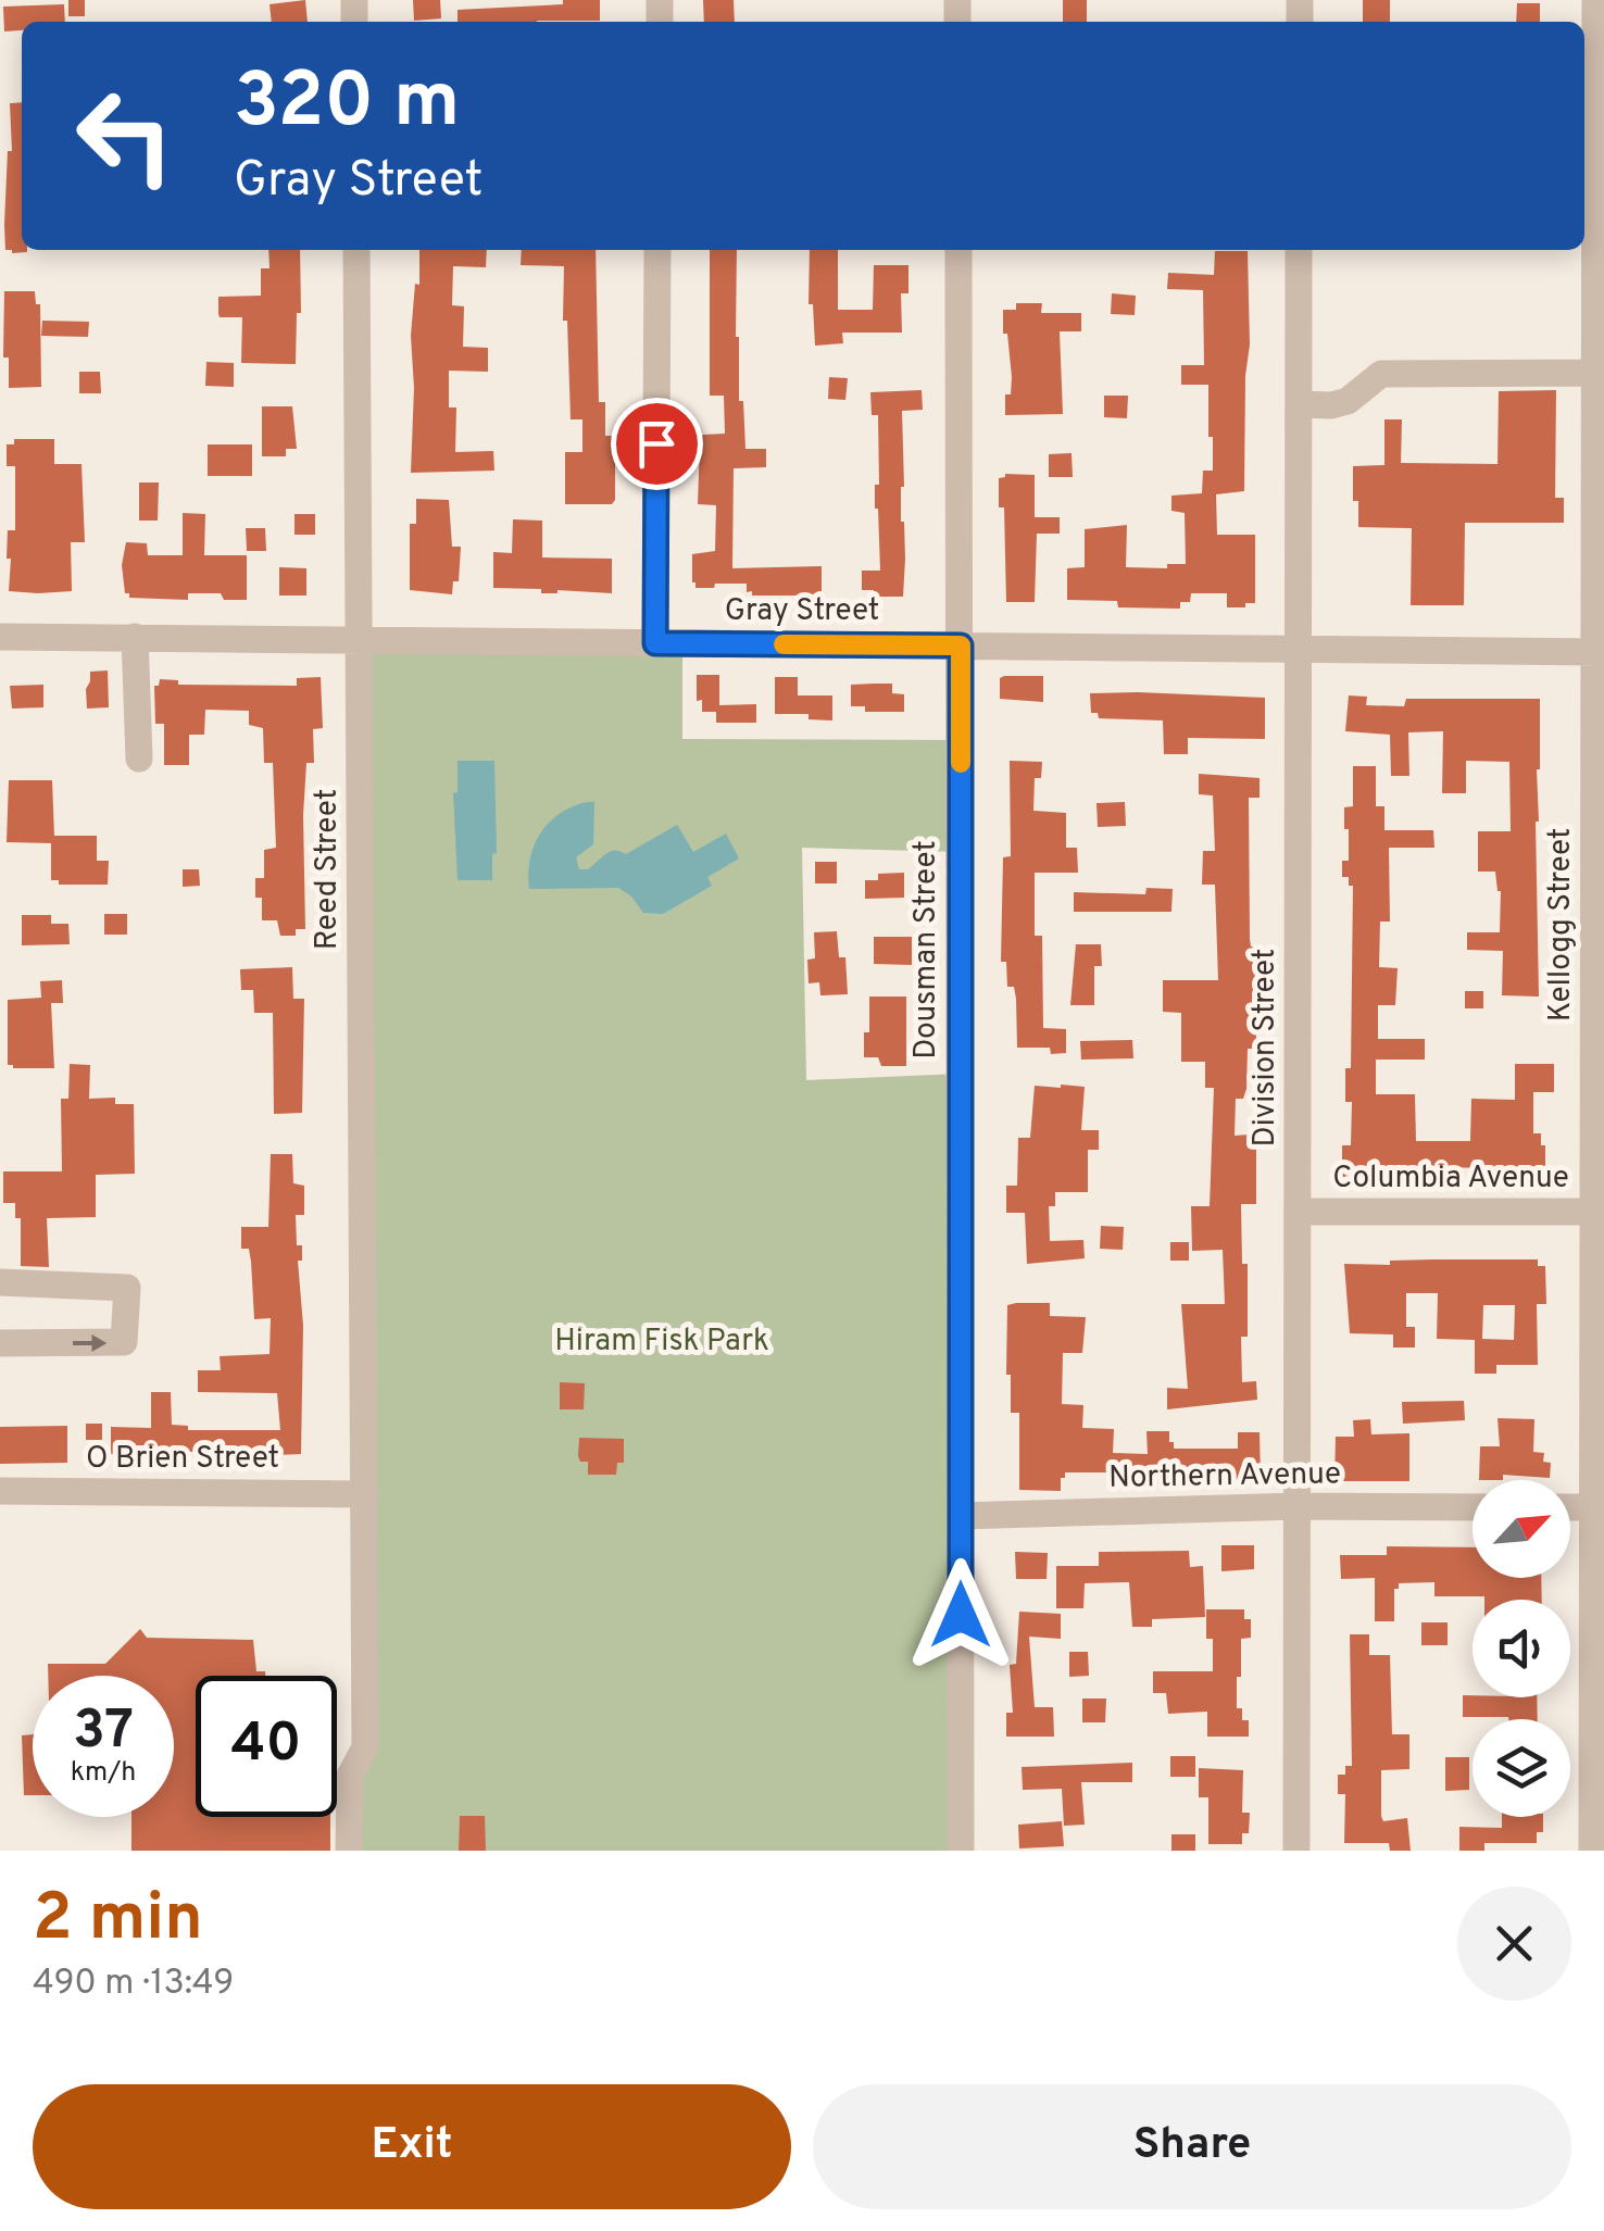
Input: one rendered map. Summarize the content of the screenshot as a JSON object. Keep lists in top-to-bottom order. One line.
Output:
{"streets":{"street":["Gray Street","Reed Street","Kellogg Street","Dousman Street","Division Street","Columbia Avenue","O Brien Street","Northern Avenue"]},"crossings":[["Gray Street","Reed Street"],["Gray Street","Kellogg Street"],["Gray Street","Dousman Street"],["Gray Street","Division Street"],["Reed Street","O Brien Street"],["Kellogg Street","Columbia Avenue"],["Dousman Street","Northern Avenue"],["Division Street","Columbia Avenue"],["Division Street","Northern Avenue"]],"parks":["Hiram Fisk Park"],"north":"top right","page":{"turn":["320 m","Gray Street"],"speed":"37 km/h","limit":"40","heading":["2 min","490 m · 13:49"],"buttons":["Exit","Share"]}}
